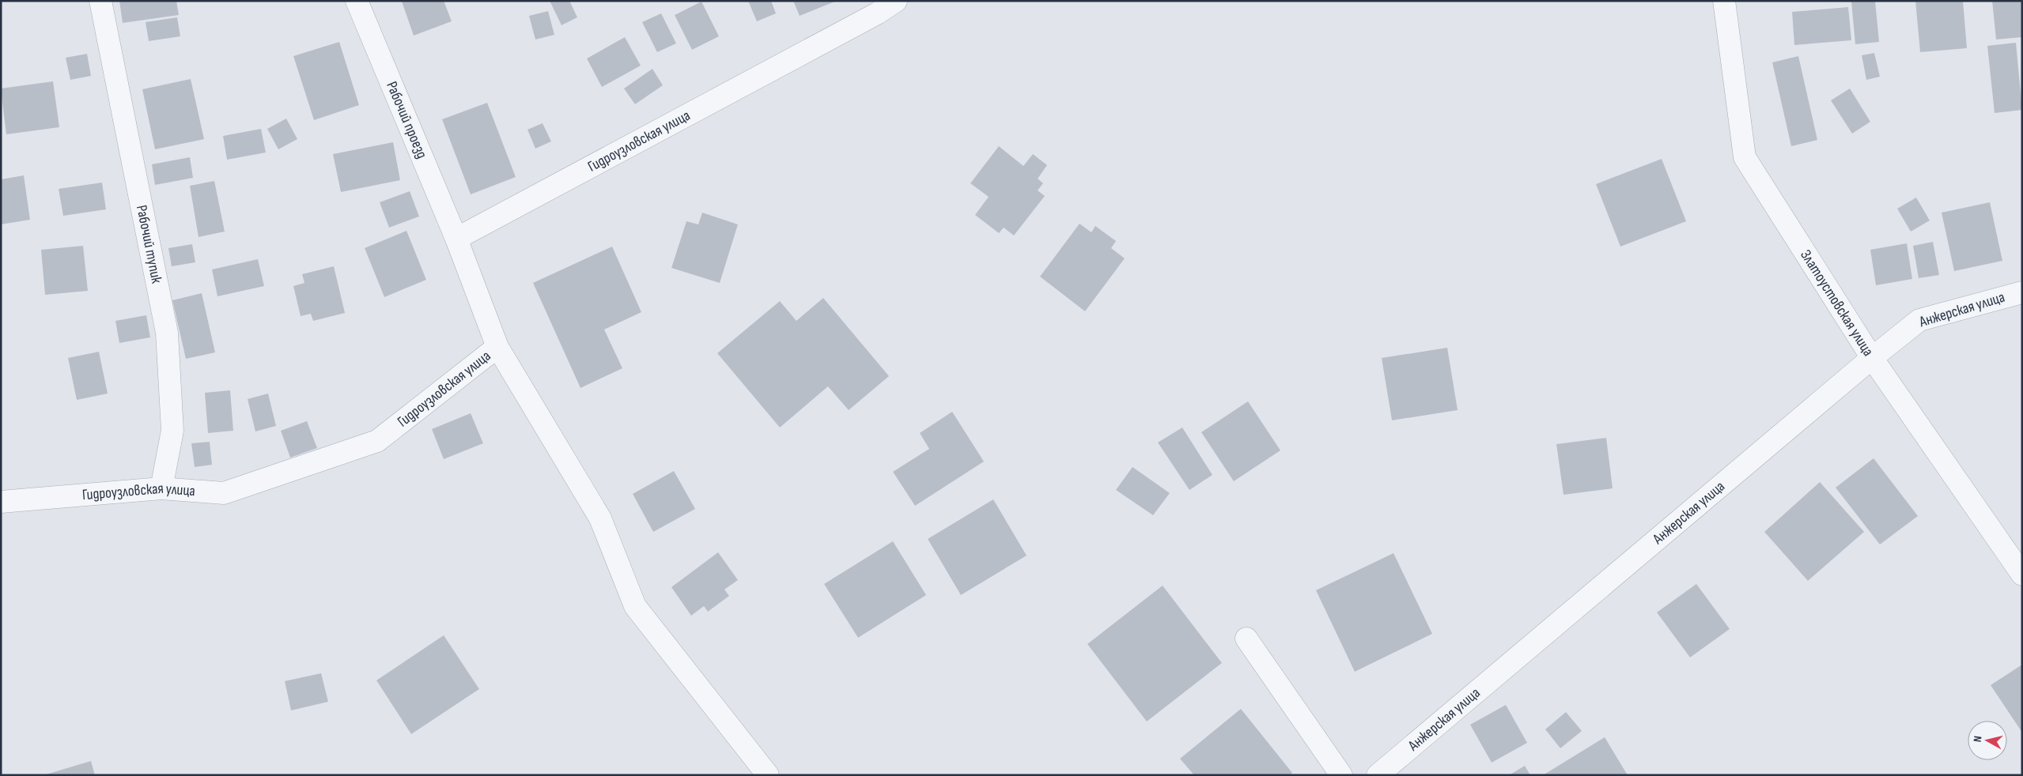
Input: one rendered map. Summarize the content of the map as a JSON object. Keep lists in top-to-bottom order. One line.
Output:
{"streets":{"street":["Рабочий проезд","Гидроузловская улица","Рабочий тупик","Златоустовская улица","Анжерская улица"]},"crossings":[["Рабочий проезд","Гидроузловская улица"],["Гидроузловская улица","Рабочий тупик"],["Златоустовская улица","Анжерская улица"]],"north":"left"}
